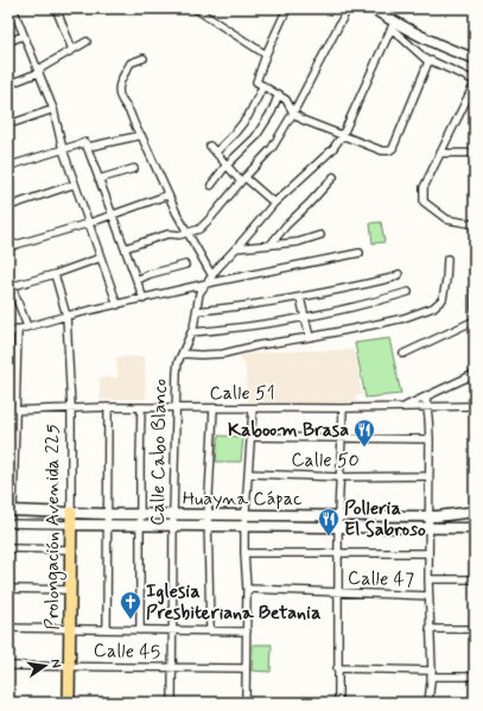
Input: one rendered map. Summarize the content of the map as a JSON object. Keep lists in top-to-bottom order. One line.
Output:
{"streets":{"main road":["Huayna Cápac","Prolongación Avenida 225"],"street":["Calle 51","Calle Cabo Blanco","Calle 50","Calle 47","Calle 45"]},"crossings":[["Calle 51","Calle Cabo Blanco"],["Calle 51","Prolongación Avenida 225"],["Calle Cabo Blanco","Huayna Cápac"],["Calle Cabo Blanco","Calle 45"],["Huayna Cápac","Prolongación Avenida 225"],["Prolongación Avenida 225","Calle 45"]],"places":{"restaurant":["Kaboom Brasa","Polleria El Sabroso"],"church":["Iglesia Presbiteriana Betania"]},"north":"right"}
